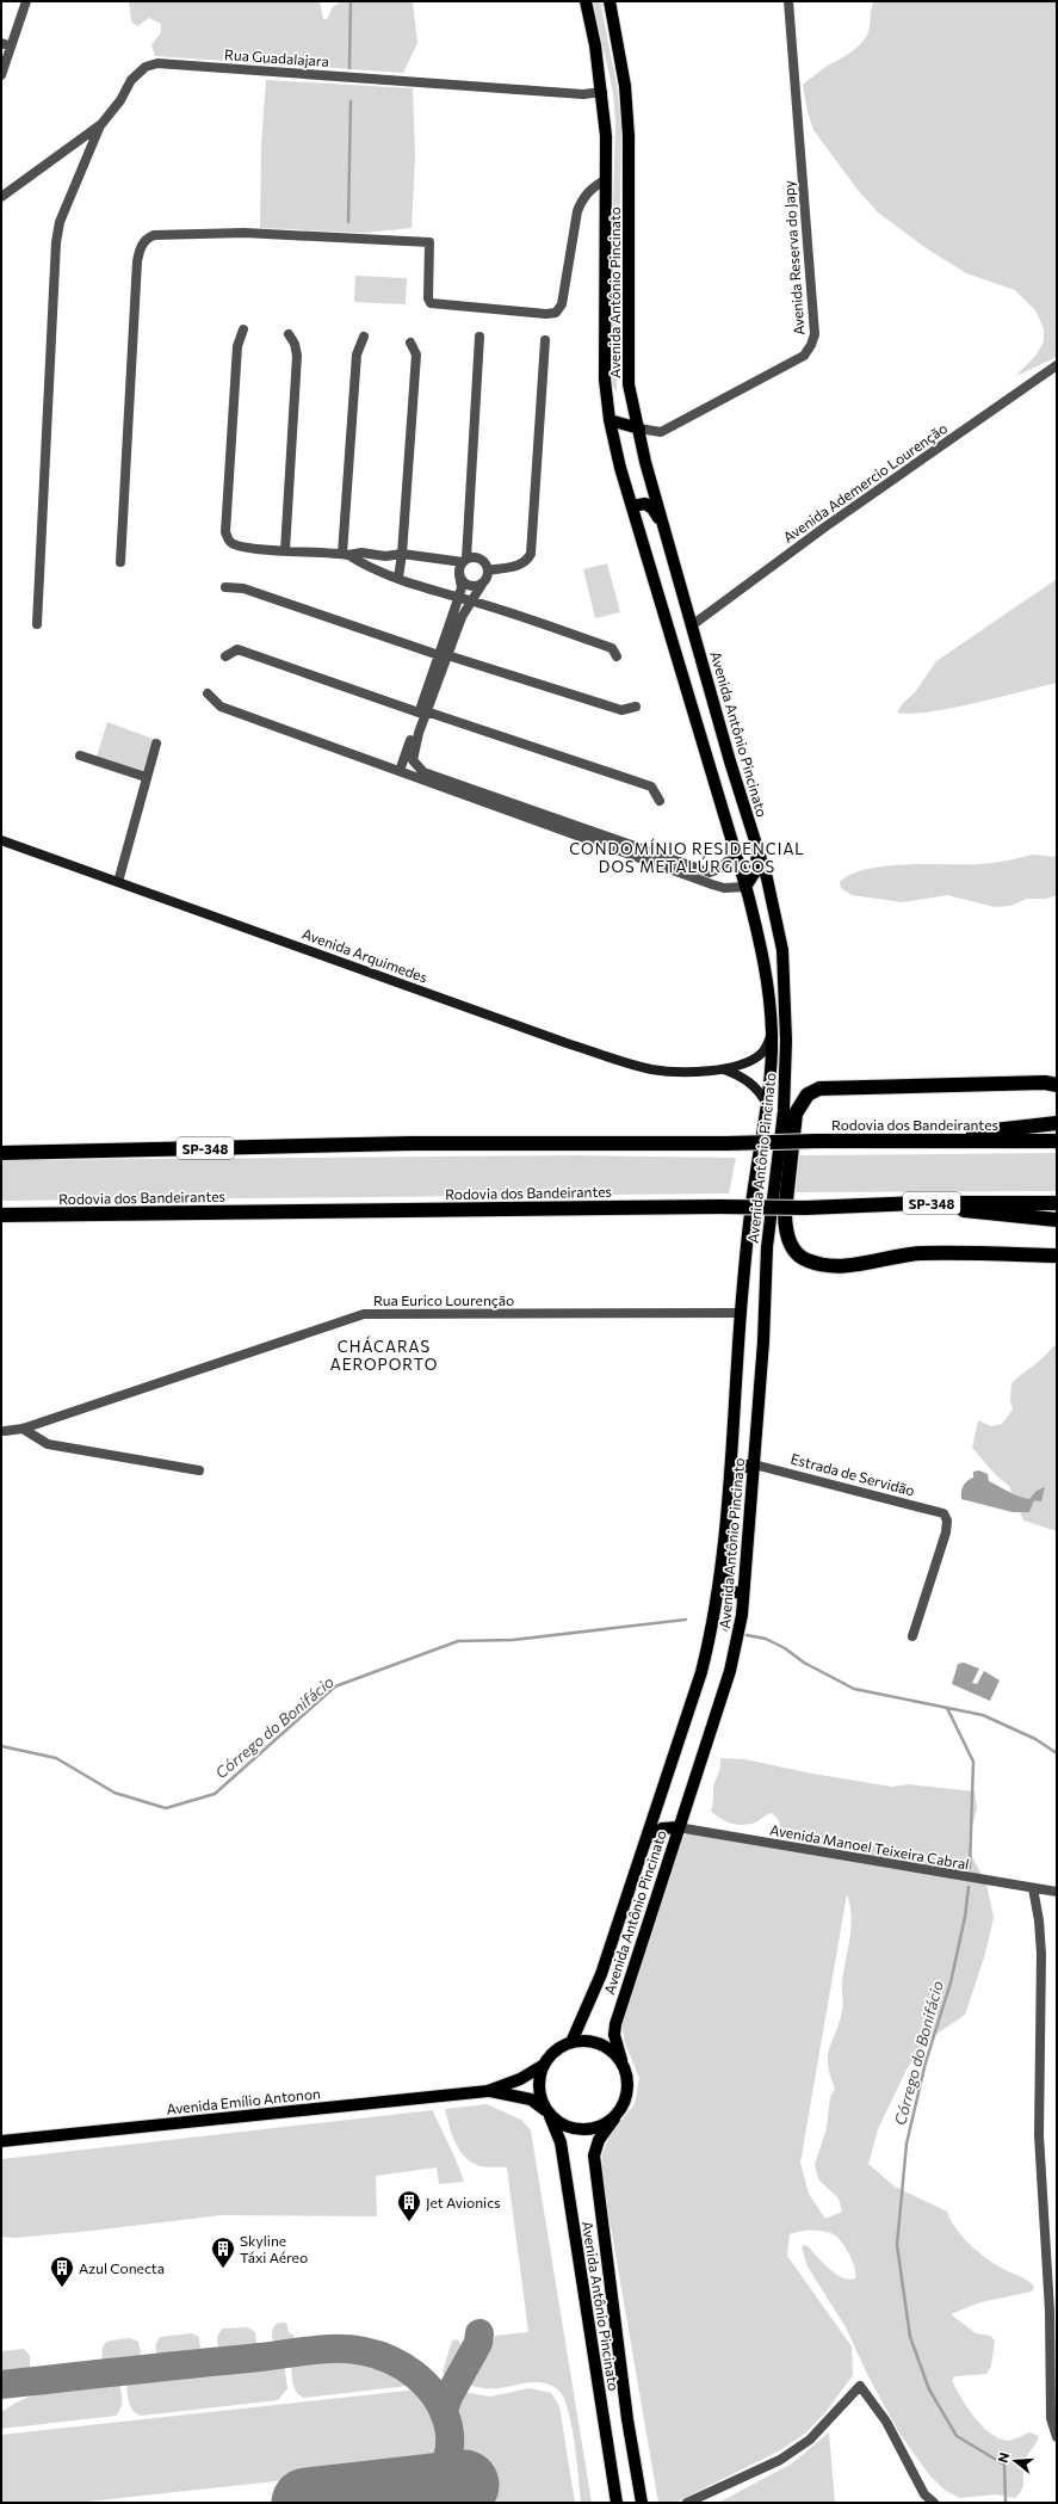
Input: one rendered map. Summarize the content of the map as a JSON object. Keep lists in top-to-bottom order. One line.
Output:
{"streets":{"highway":["Rodovia dos Bandeirantes","SP-348"],"main road":["Avenida Antônio Pincinato","Avenida Arquimedes","Avenida Emílio Antonon"],"street":["Rua Guadalajara","Avenida Reserva do Japy","Avenida Ademercio Lourenção","Rua Eurico Lourenção","Estrada de Servidão","Avenida Manoel Teixeira Cabral"]},"crossings":[["Rua Guadalajara","Avenida Antônio Pincinato"],["Avenida Reserva do Japy","Avenida Antônio Pincinato"],["Avenida Antônio Pincinato","Avenida Ademercio Lourenção"],["Avenida Antônio Pincinato","Avenida Arquimedes"],["Avenida Antônio Pincinato","Rua Eurico Lourenção"],["Avenida Antônio Pincinato","Estrada de Servidão"],["Avenida Antônio Pincinato","Avenida Manoel Teixeira Cabral"]],"districts":["CONDOMÍNIO RESIDENCIAL DOS METALÚRGICOS","CHÁCARAS AEROPORTO"],"water":["Córrego do Bonifácio"],"places":{"building":["Jet Avionics","Skyline Táxi Aéreo","Azul Conecta"]},"north":"left"}
